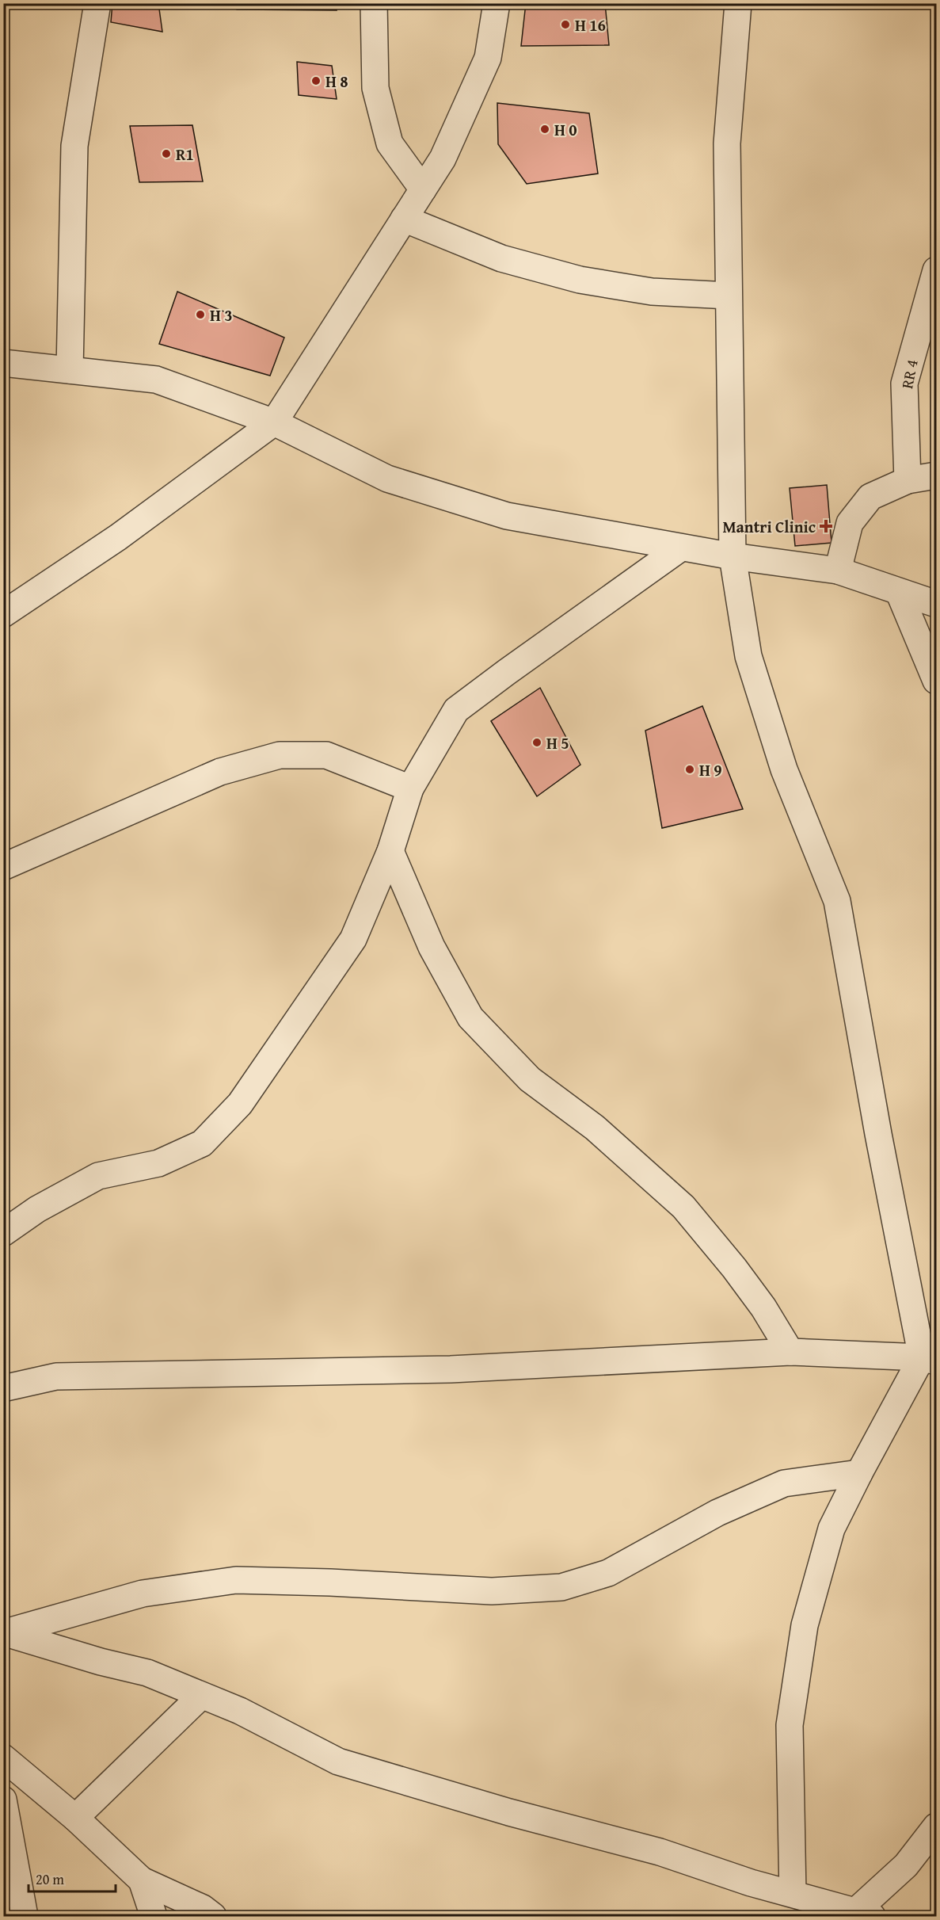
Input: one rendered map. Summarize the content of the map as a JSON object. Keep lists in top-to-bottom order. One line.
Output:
{"streets":{"street":["RR 4"]},"places":{"other":["H 16","H 8","H 0","R1","H 3","H 5","H 9"],"health":["Mantri Clinic"]},"scale_bar":"20 m"}
